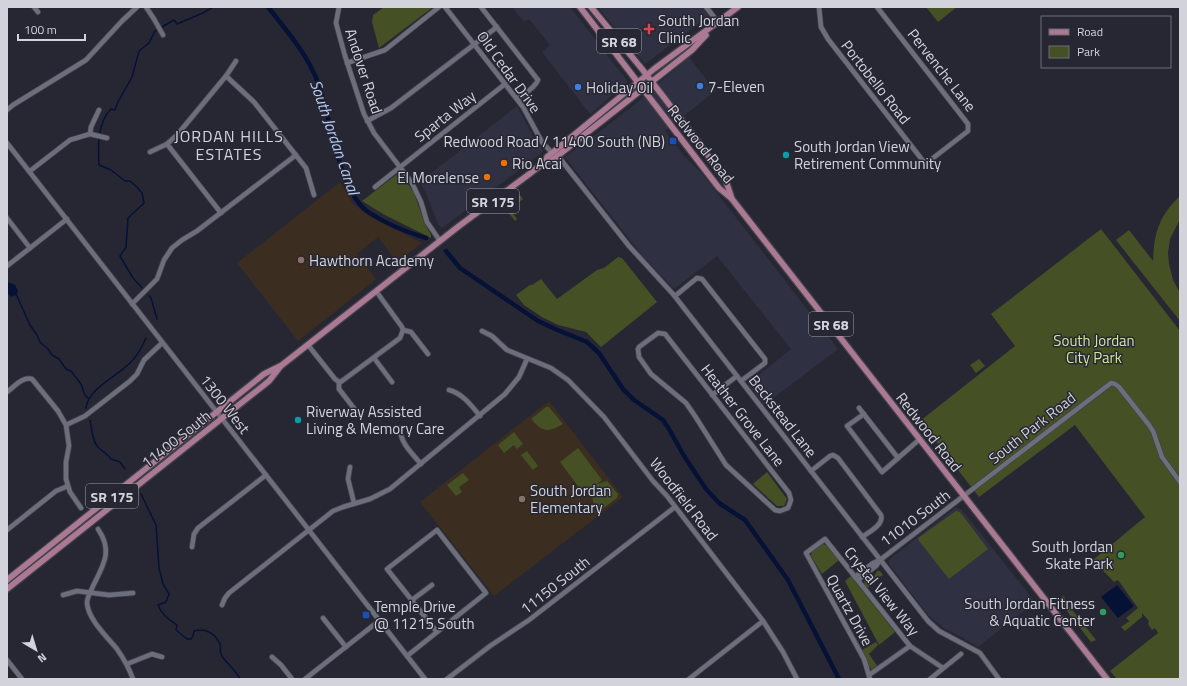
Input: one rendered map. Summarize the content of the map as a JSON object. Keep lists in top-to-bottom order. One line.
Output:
{"streets":{"main road":["SR 68","Redwood Road","SR 175","11400 South"],"street":["Pervenche Lane","Andover Road","Old Cedar Drive","Portobello Road","Sparta Way","1300 West","Heather Grove Lane","Beckstead Lane","South Park Road","Woodfield Road","11010 South","11150 South","Crystal View Way","Quartz Drive"]},"crossings":[["Pervenche Lane","Portobello Road"],["Andover Road","Sparta Way"],["Andover Road","11400 South"],["Old Cedar Drive","Sparta Way"],["Old Cedar Drive","11400 South"],["Redwood Road","South Park Road"],["Redwood Road","11400 South"],["Redwood Road","11010 South"],["1300 West","11400 South"],["Beckstead Lane","11400 South"],["Beckstead Lane","11010 South"],["South Park Road","11010 South"],["Woodfield Road","11150 South"],["11010 South","Crystal View Way"],["Crystal View Way","Quartz Drive"]],"districts":["JORDAN HILLS ESTATES"],"water":["South Jordan Canal"],"parks":["South Jordan City Park"],"places":{"health":["South Jordan Clinic"],"other":["7-Eleven","Holiday Oil","South Jordan View Retirement Community","Rio Acai","El Morelense","Hawthorn Academy","Riverway Assisted Living & Memory Care","South Jordan Elementary","South Jordan Skate Park","South Jordan Fitness & Aquatic Center"],"transit":["Redwood Road / 11400 South (NB)","Temple Drive @ 11215 South"]},"legend":["Road","Park"],"scale_bar":"100 m","north":"bottom right"}
